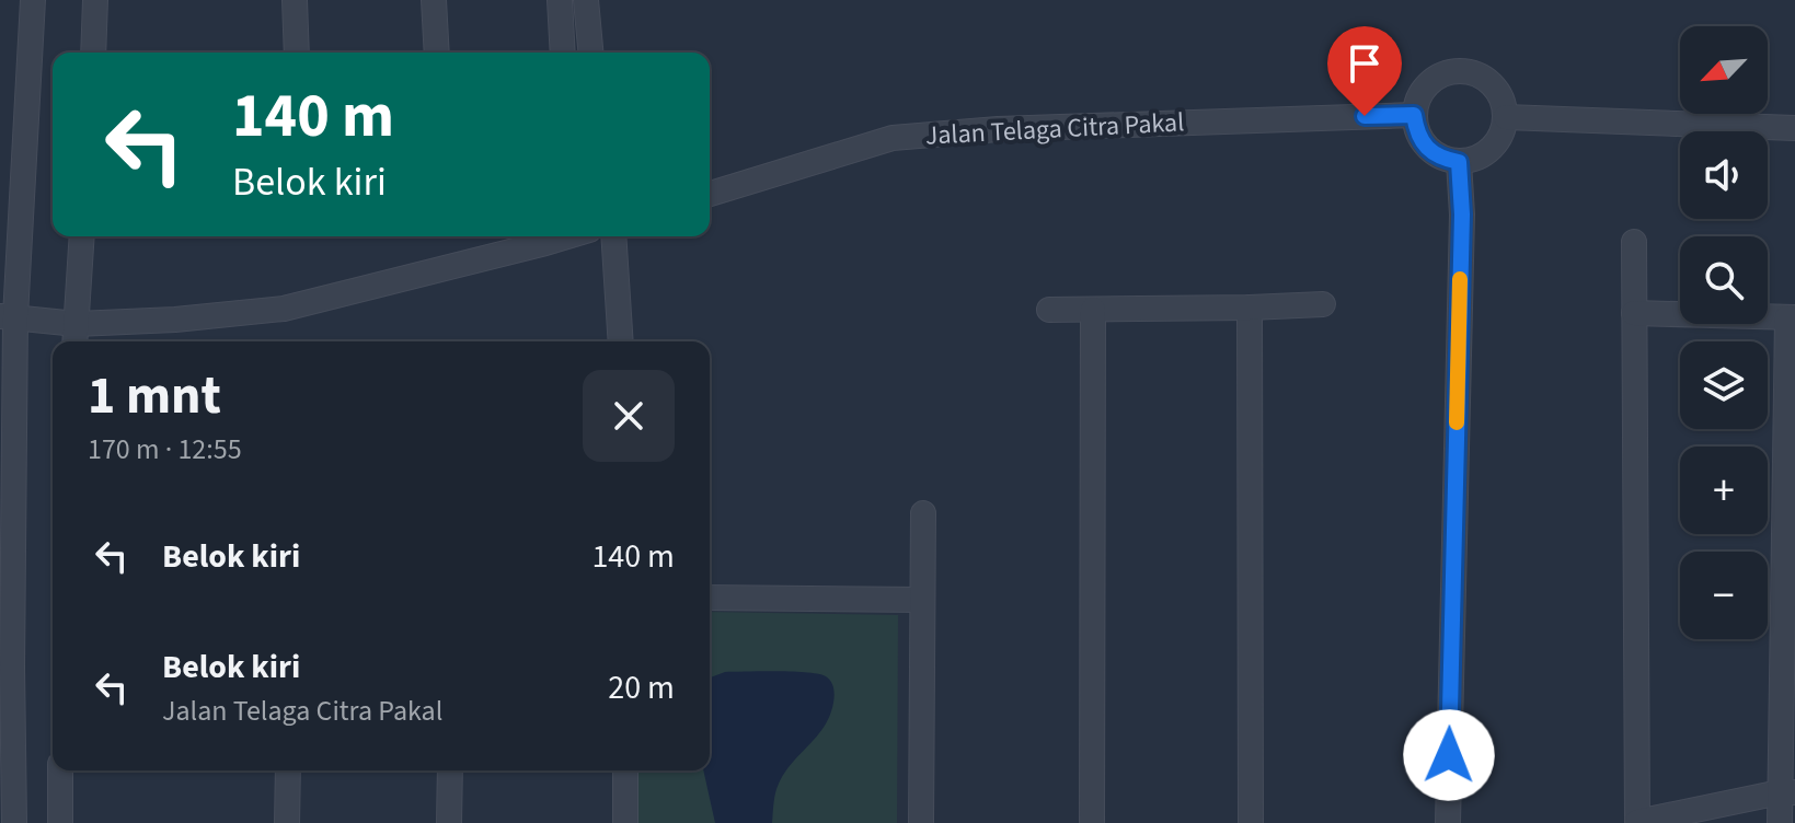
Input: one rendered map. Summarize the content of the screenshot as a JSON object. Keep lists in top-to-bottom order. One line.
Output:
{"streets":{"street":["Jalan Telaga Citra Pakal"]},"north":"bottom left","page":{"map_buttons":["+","−"],"turn":["140 m","Belok kiri"],"heading":["1 mnt","170 m · 12:55"],"list":[{"name":"Belok kiri","value":"140 m"},{"name":"Belok kiri","note":"Jalan Telaga Citra Pakal","value":"20 m"}]}}
